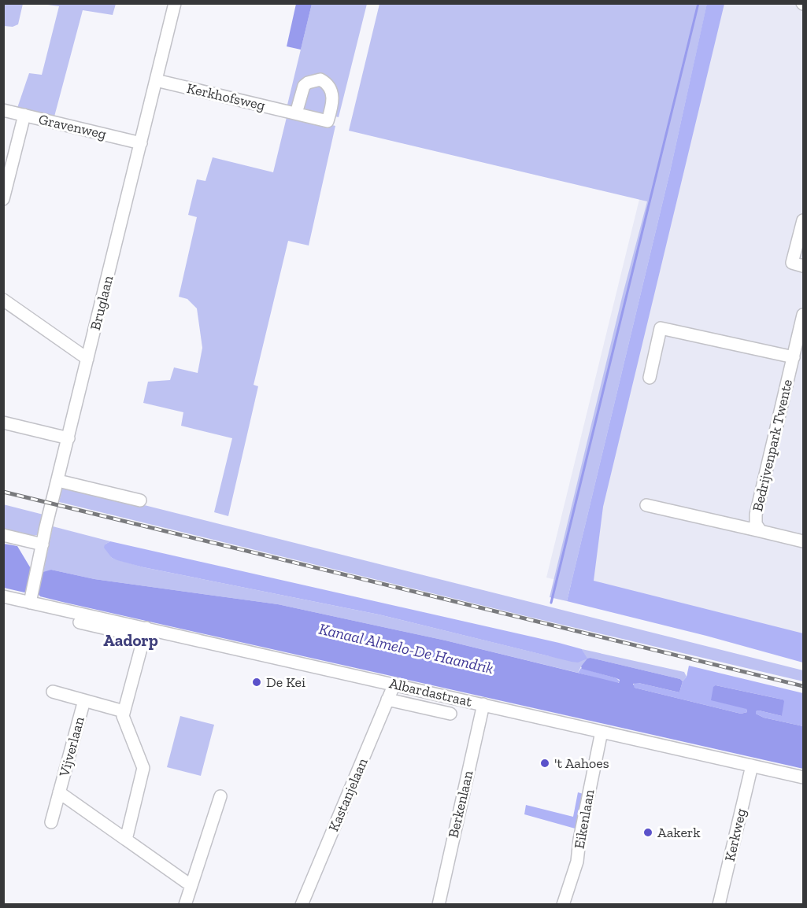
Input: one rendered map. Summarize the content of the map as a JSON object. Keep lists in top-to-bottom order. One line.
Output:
{"streets":{"street":["Kerkhofsweg","Gravenweg","Bruglaan","Bedrijvenpark Twente","Albardastraat","Vijverlaan","Kastanjelaan","Berkenlaan","Eikenlaan","Kerkweg"]},"crossings":[["Kerkhofsweg","Bruglaan"],["Gravenweg","Bruglaan"],["Bruglaan","Albardastraat"],["Albardastraat","Kastanjelaan"],["Albardastraat","Berkenlaan"],["Albardastraat","Eikenlaan"],["Albardastraat","Kerkweg"]],"districts":["Aadorp"],"water":["Kanaal Almelo-De Haandrik"],"places":["De Kei","'t Aahoes","Aakerk"]}
